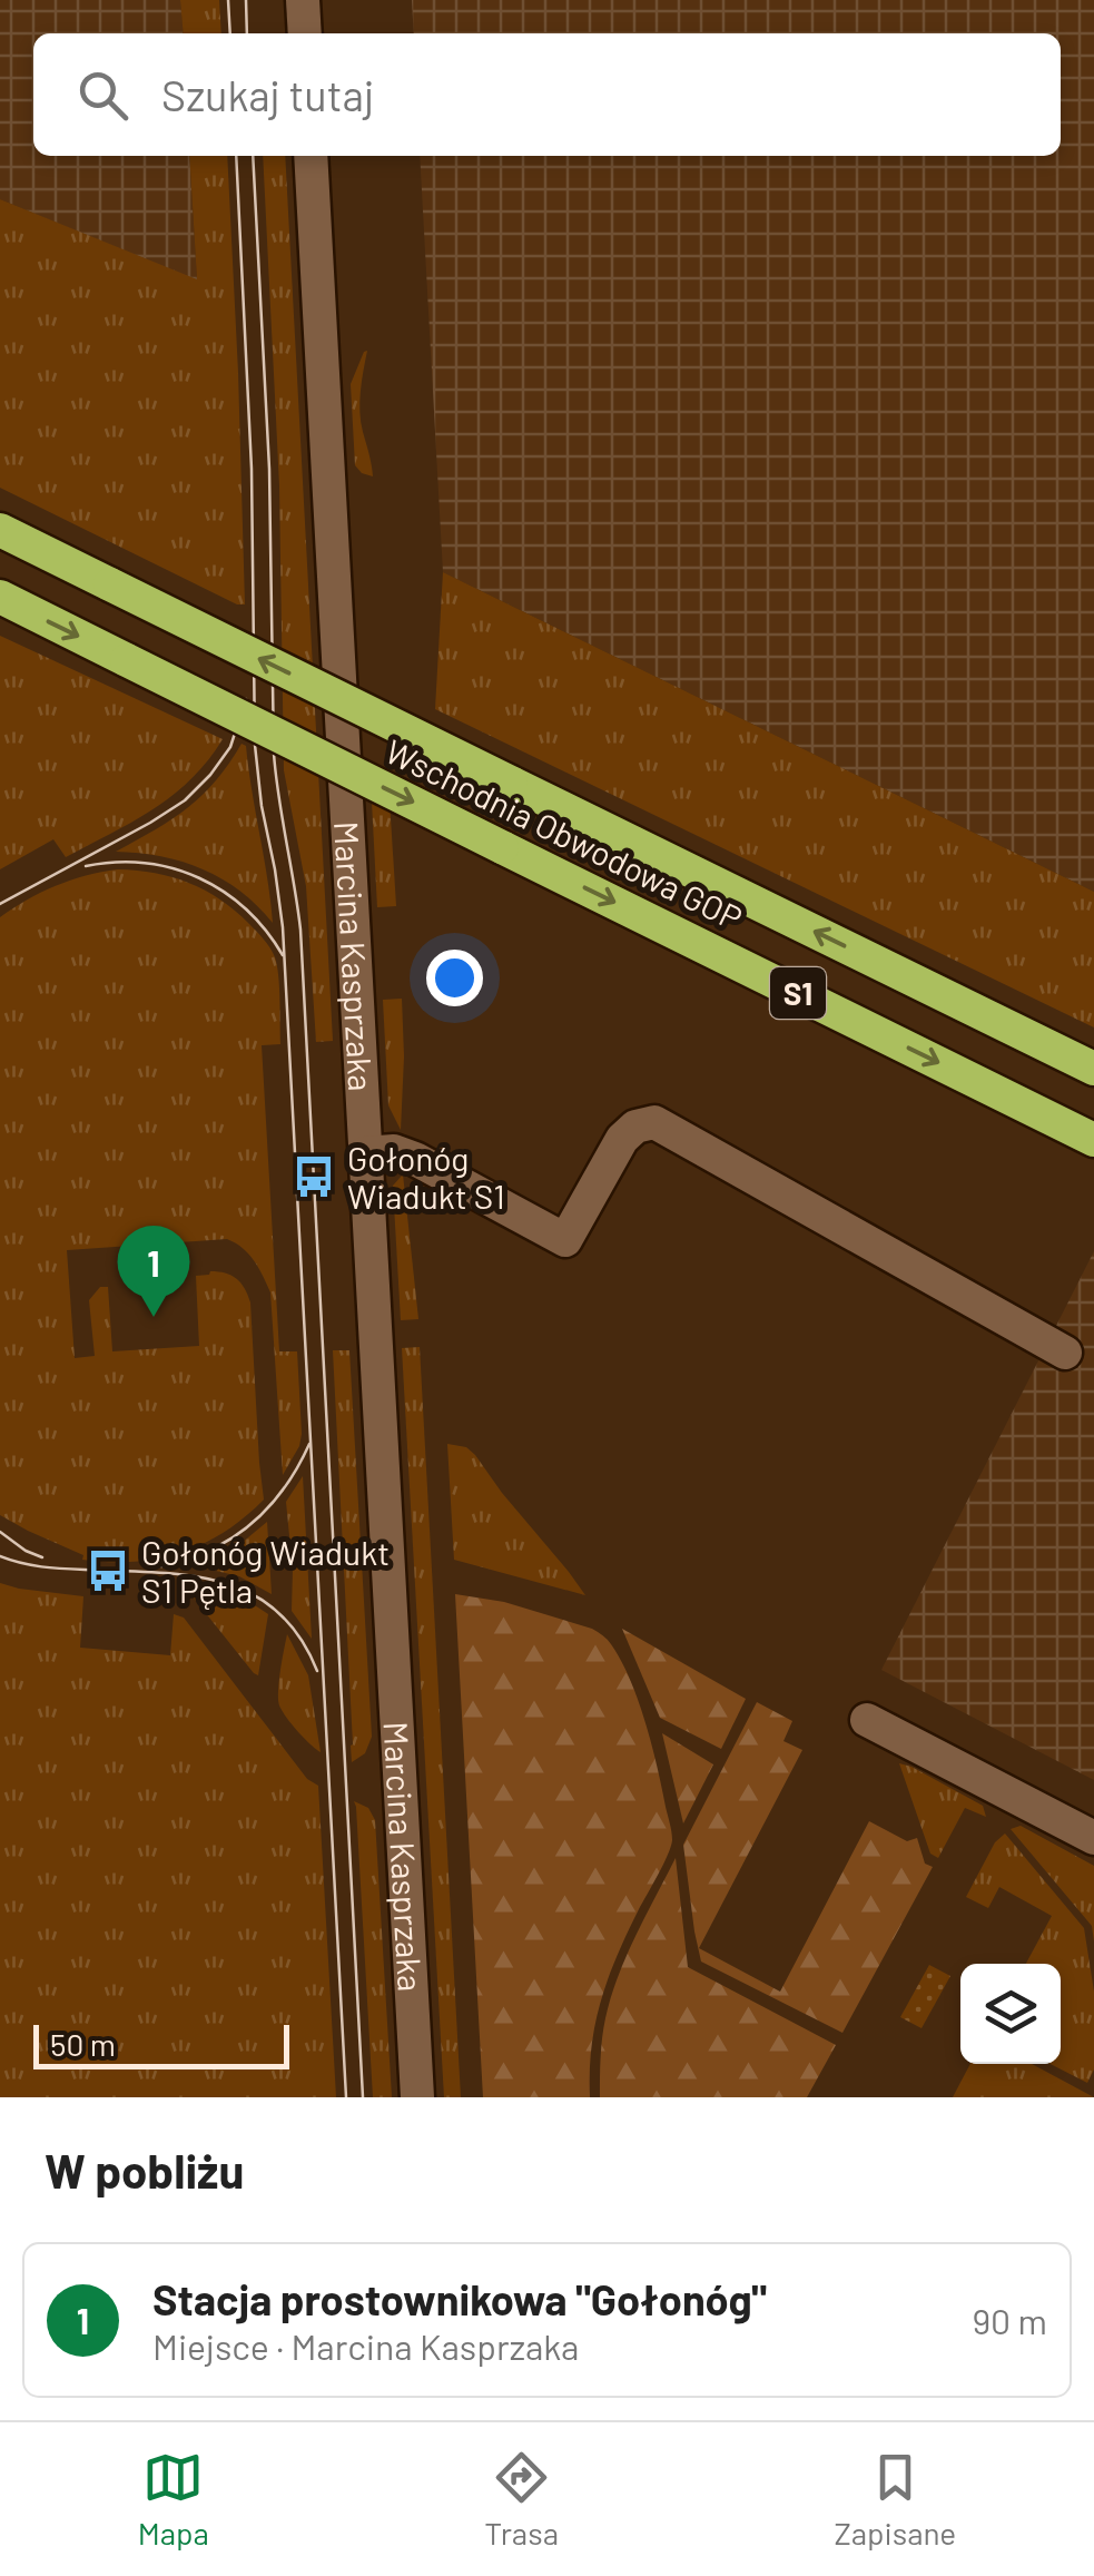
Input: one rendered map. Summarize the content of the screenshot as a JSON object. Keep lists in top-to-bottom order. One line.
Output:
{"streets":{"highway":["Wschodnia Obwodowa GOP","S1"],"street":["Marcina Kasprzaka"]},"places":{"bus stop":["Gołonóg Wiadukt S1","Gołonóg Wiadukt S1 Pętla"]},"scale_bar":"50 m","page":{"search":"Szukaj tutaj","pins":"1","scale":"50 m","heading":"W pobliżu","list":[{"mark":"1","name":"Stacja prostownikowa \"Gołonóg\"","note":"Miejsce · Marcina Kasprzaka","value":"90 m"}],"nav":["Mapa","Trasa","Zapisane"]}}
